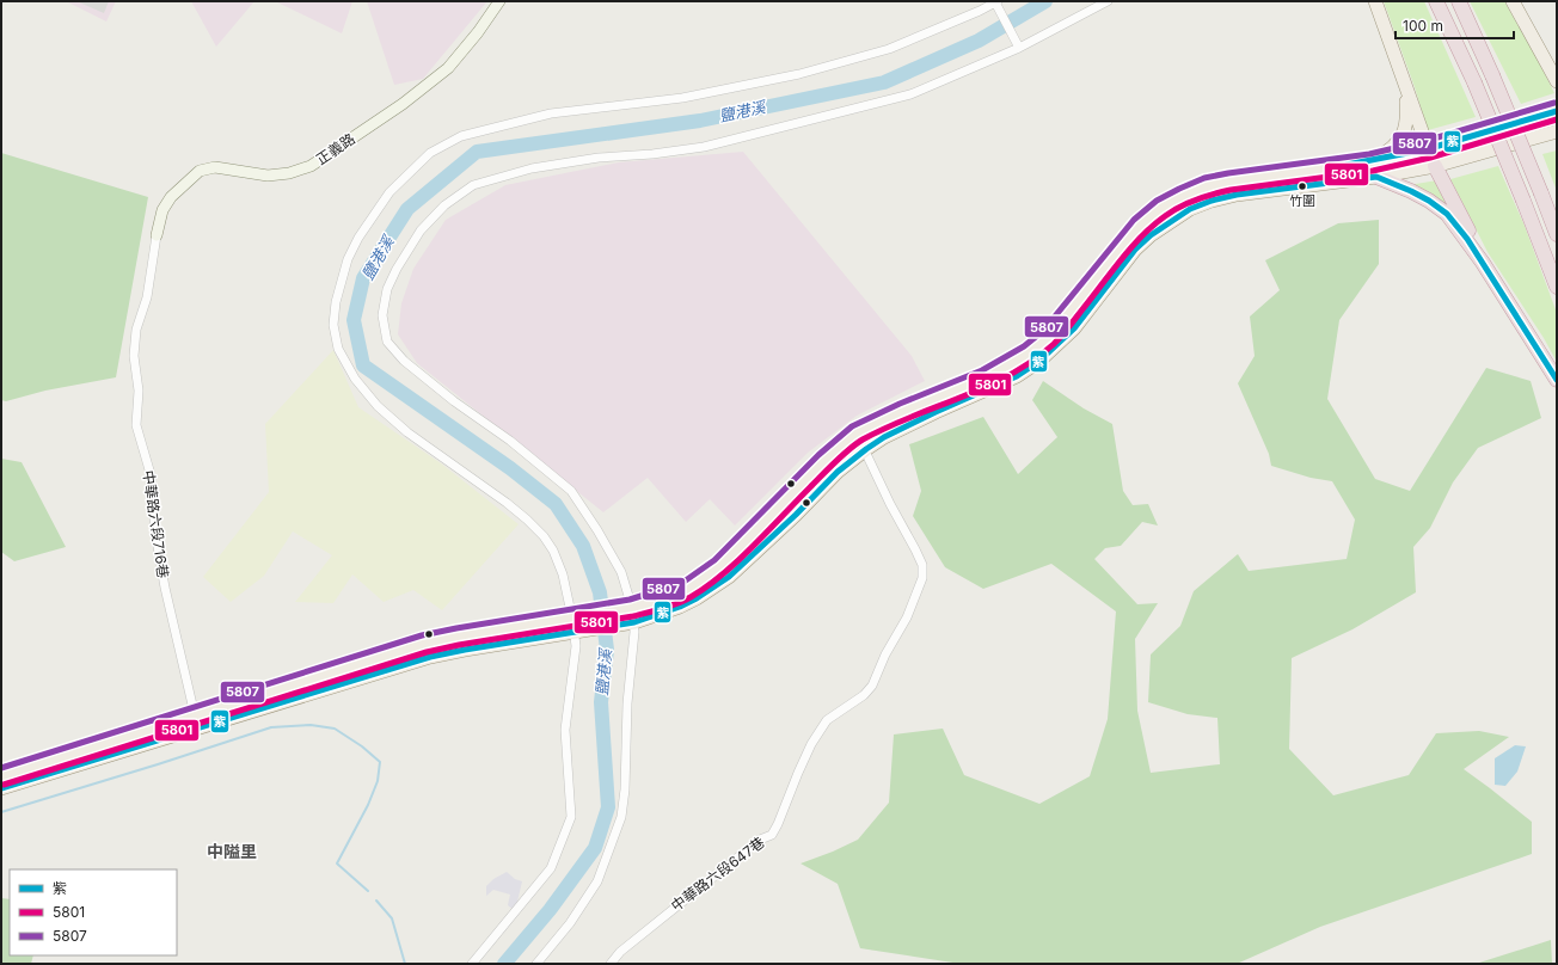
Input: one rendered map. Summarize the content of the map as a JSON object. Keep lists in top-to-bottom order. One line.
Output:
{"streets":{"street":["正義路","中華路六段716巷","中華路六段647巷"]},"crossings":[["正義路","中華路六段716巷"]],"districts":["中隘里"],"water":["鹽港溪"],"places":["竹圍"],"lines":["transit line 5807","transit line 紫","transit line 5801"],"legend":["紫","5801","5807"],"scale_bar":"100 m"}
